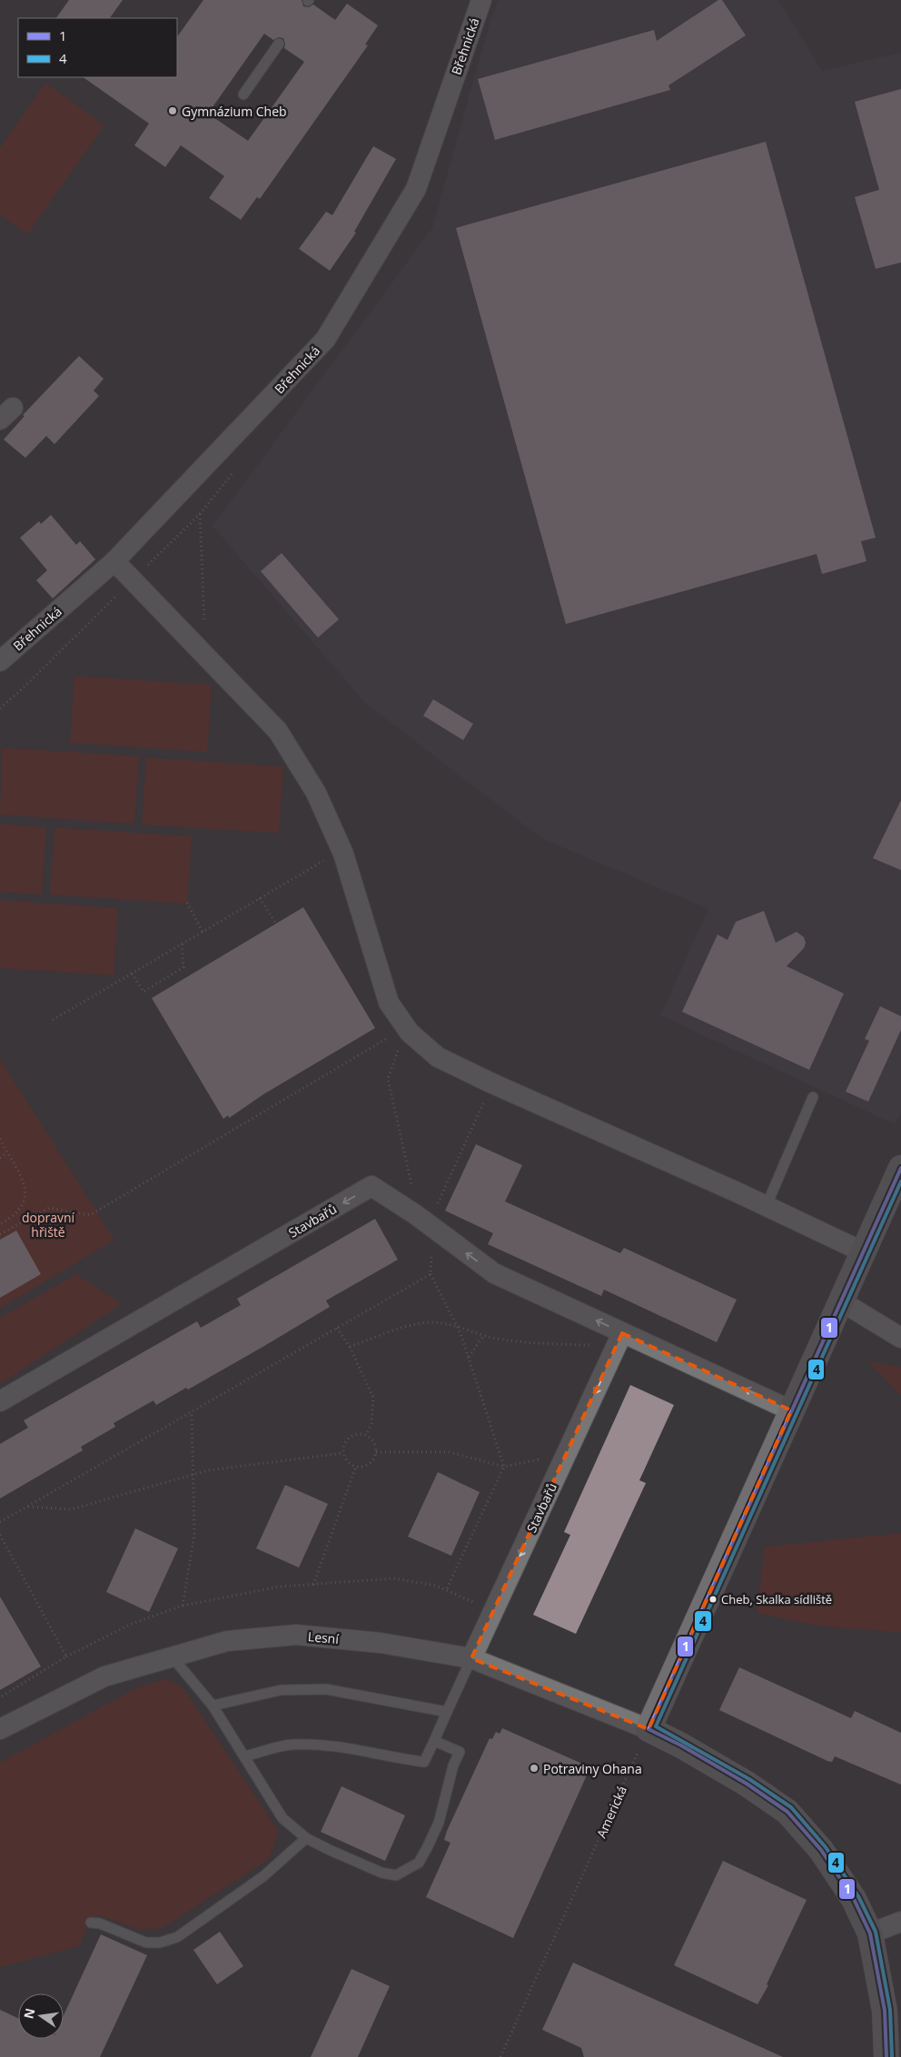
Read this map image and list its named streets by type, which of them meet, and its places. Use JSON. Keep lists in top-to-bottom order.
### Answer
{
  "streets": {
    "street": ["Břehnická", "Stavbařů", "Lesní"],
    "path": ["Americká"]
  },
  "crossings": [
    ["Stavbařů", "Lesní"],
    ["Lesní", "Americká"]
  ],
  "parks": ["dopravní hřiště"],
  "places": ["Gymnázium Cheb", "Cheb, Skalka sídliště", "Potraviny Ohana"],
  "lines": ["transit line 1", "transit line 4"],
  "legend": ["1", "4"],
  "north": "left"
}
